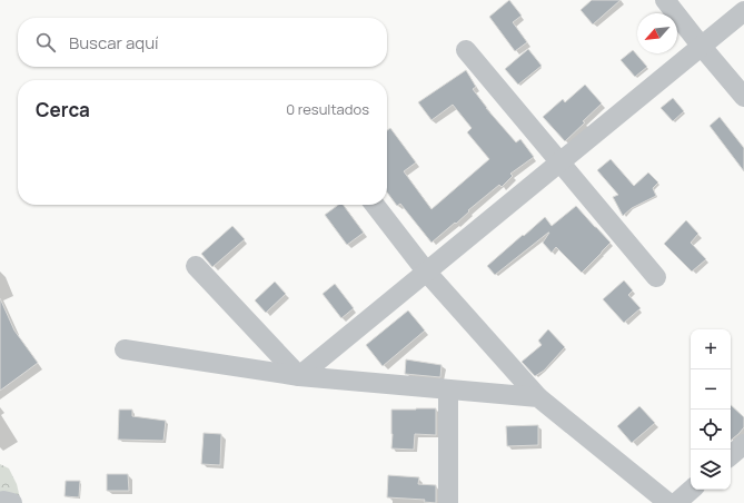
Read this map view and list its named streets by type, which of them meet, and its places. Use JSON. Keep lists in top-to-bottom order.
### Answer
{
  "north": "bottom left",
  "page": {
    "search": "Buscar aquí",
    "heading": ["Cerca", "0 resultados"],
    "map_buttons": ["+", "−"]
  }
}
